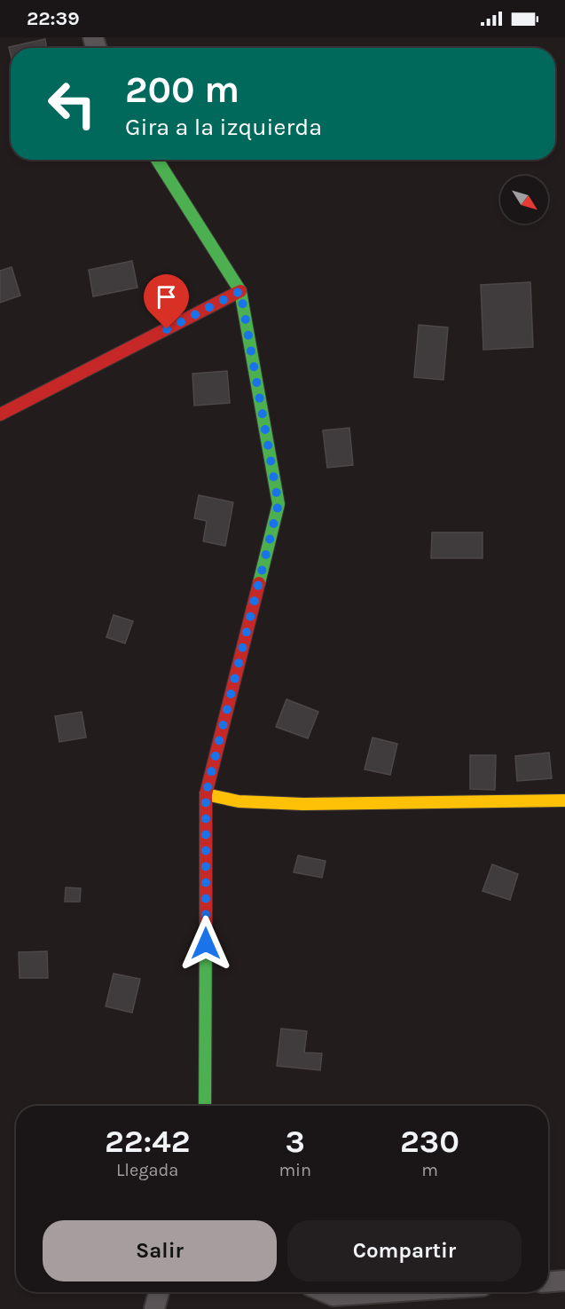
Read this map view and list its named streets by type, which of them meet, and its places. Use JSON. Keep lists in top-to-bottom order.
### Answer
{
  "north": "bottom right",
  "page": {
    "status": "22:39",
    "turn": ["200 m", "Gira a la izquierda"],
    "eta": [
      "22:42",
      "Llegada",
      "3",
      "min",
      "230",
      "m"
    ],
    "buttons": ["Salir", "Compartir"]
  }
}
